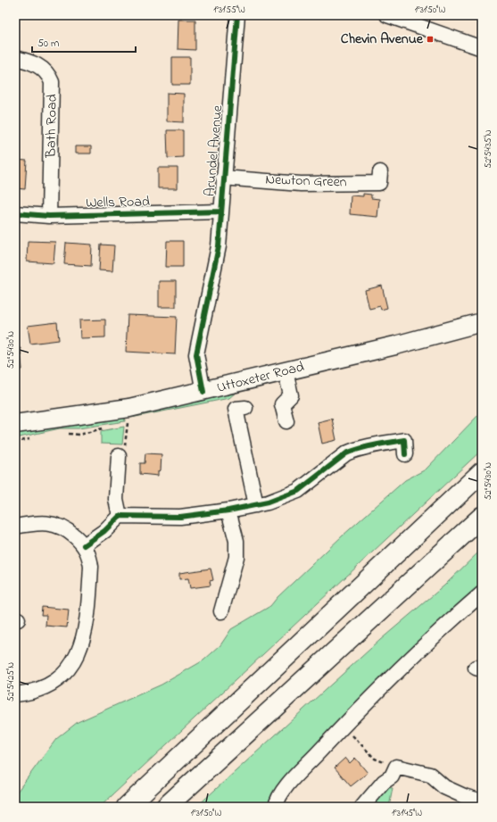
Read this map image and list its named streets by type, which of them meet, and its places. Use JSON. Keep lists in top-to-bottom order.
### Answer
{
  "streets": {
    "main road": ["Uttoxeter Road"],
    "street": [
      "Bath Road",
      "Arundel Avenue",
      "Newton Green",
      "Wells Road"
    ]
  },
  "crossings": [
    ["Bath Road", "Wells Road"],
    ["Arundel Avenue", "Newton Green"],
    ["Arundel Avenue", "Wells Road"],
    ["Arundel Avenue", "Uttoxeter Road"]
  ],
  "places": {
    "transit": ["Chevin Avenue"]
  },
  "scale_bar": "50 m",
  "coordinates": [
    "1°31'55\"W",
    "1°31'50\"W",
    "52°54'35\"N",
    "52°54'30\"N",
    "52°54'25\"N",
    "1°31'45\"W"
  ]
}
